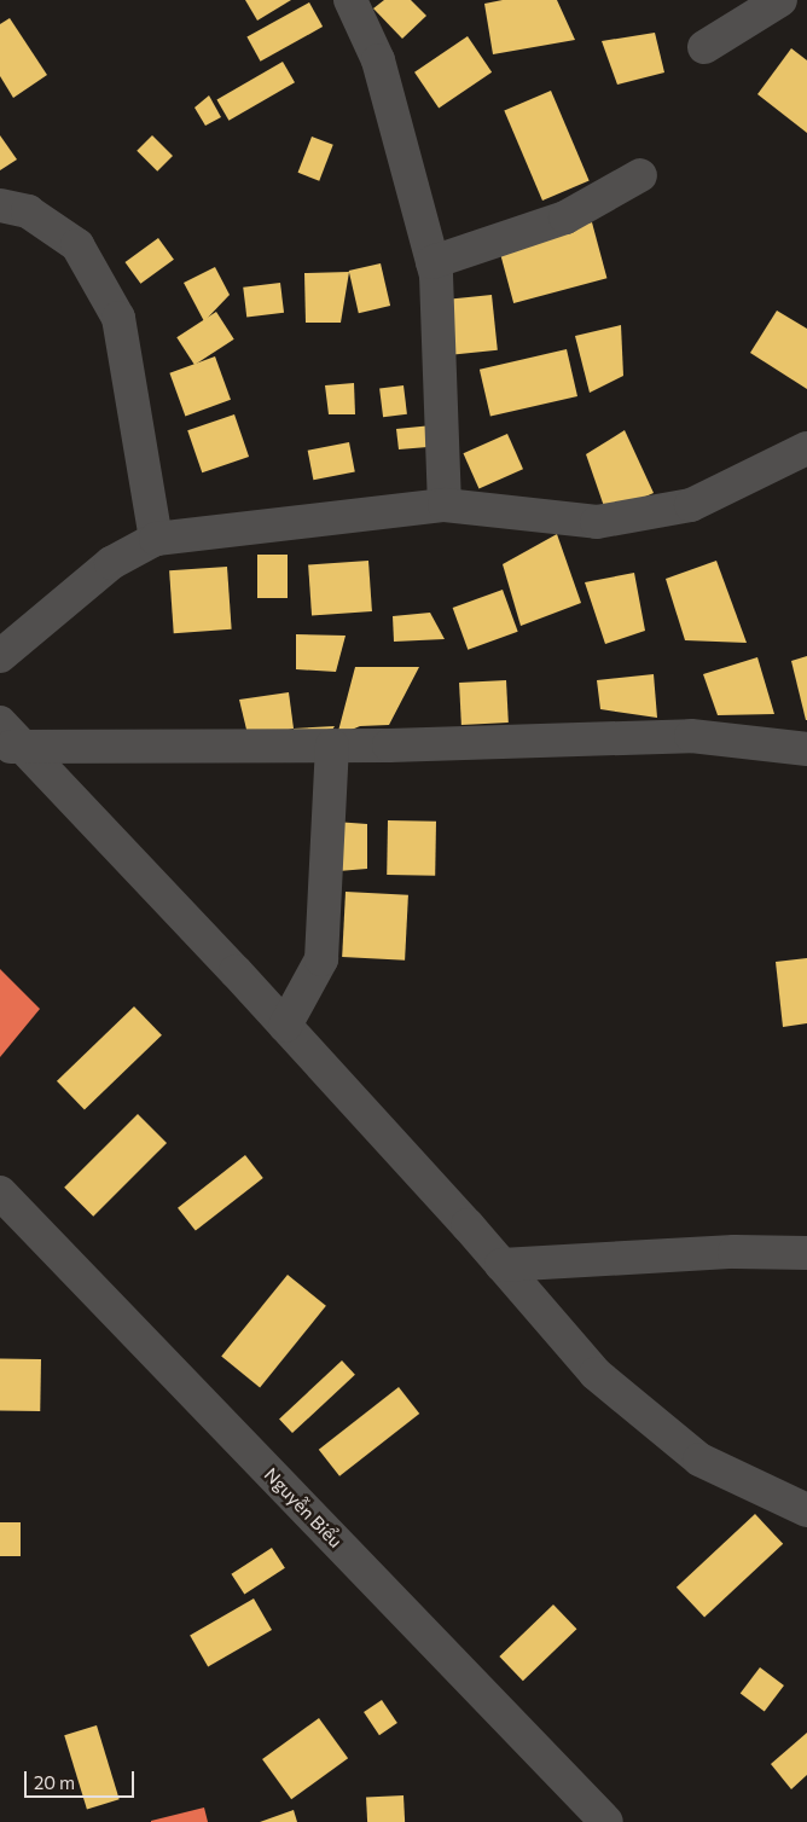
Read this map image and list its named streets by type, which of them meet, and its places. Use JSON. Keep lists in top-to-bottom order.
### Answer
{
  "streets": {
    "street": ["Nguyễn Biểu"]
  },
  "scale_bar": "20 m"
}
